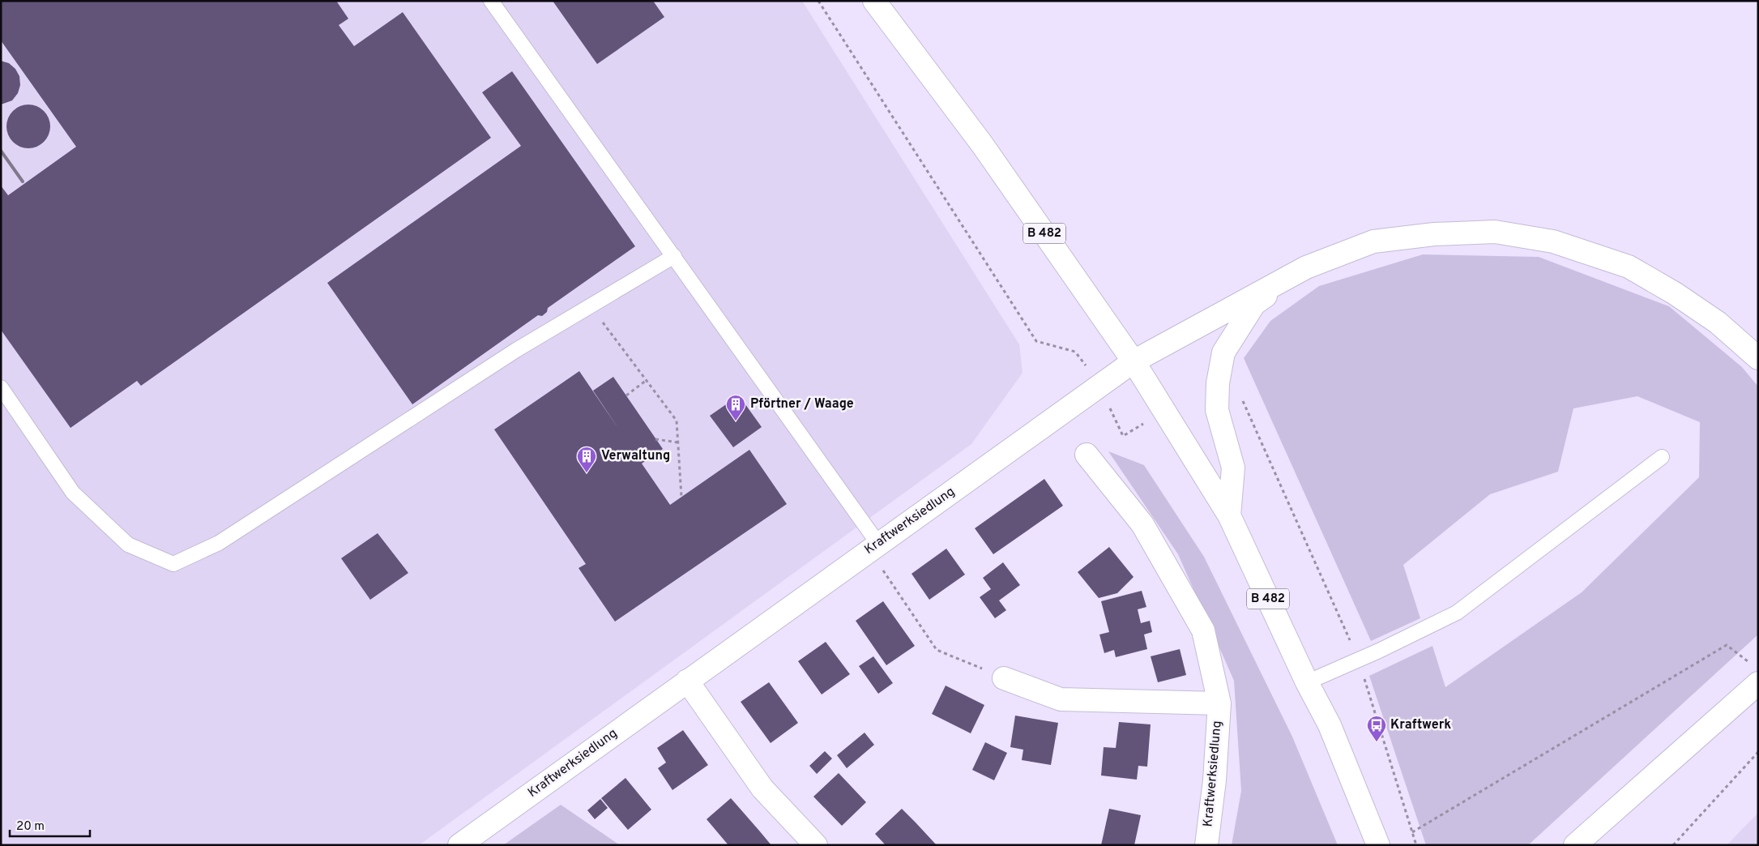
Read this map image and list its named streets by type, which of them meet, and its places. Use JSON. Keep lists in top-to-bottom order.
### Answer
{
  "streets": {
    "main road": ["B 482", "Kraftwerksiedlung"]
  },
  "crossings": [
    ["B 482", "Kraftwerksiedlung"]
  ],
  "places": {
    "building": ["Pförtner / Waage", "Verwaltung"],
    "bus stop": ["Kraftwerk"]
  },
  "scale_bar": "20 m"
}
